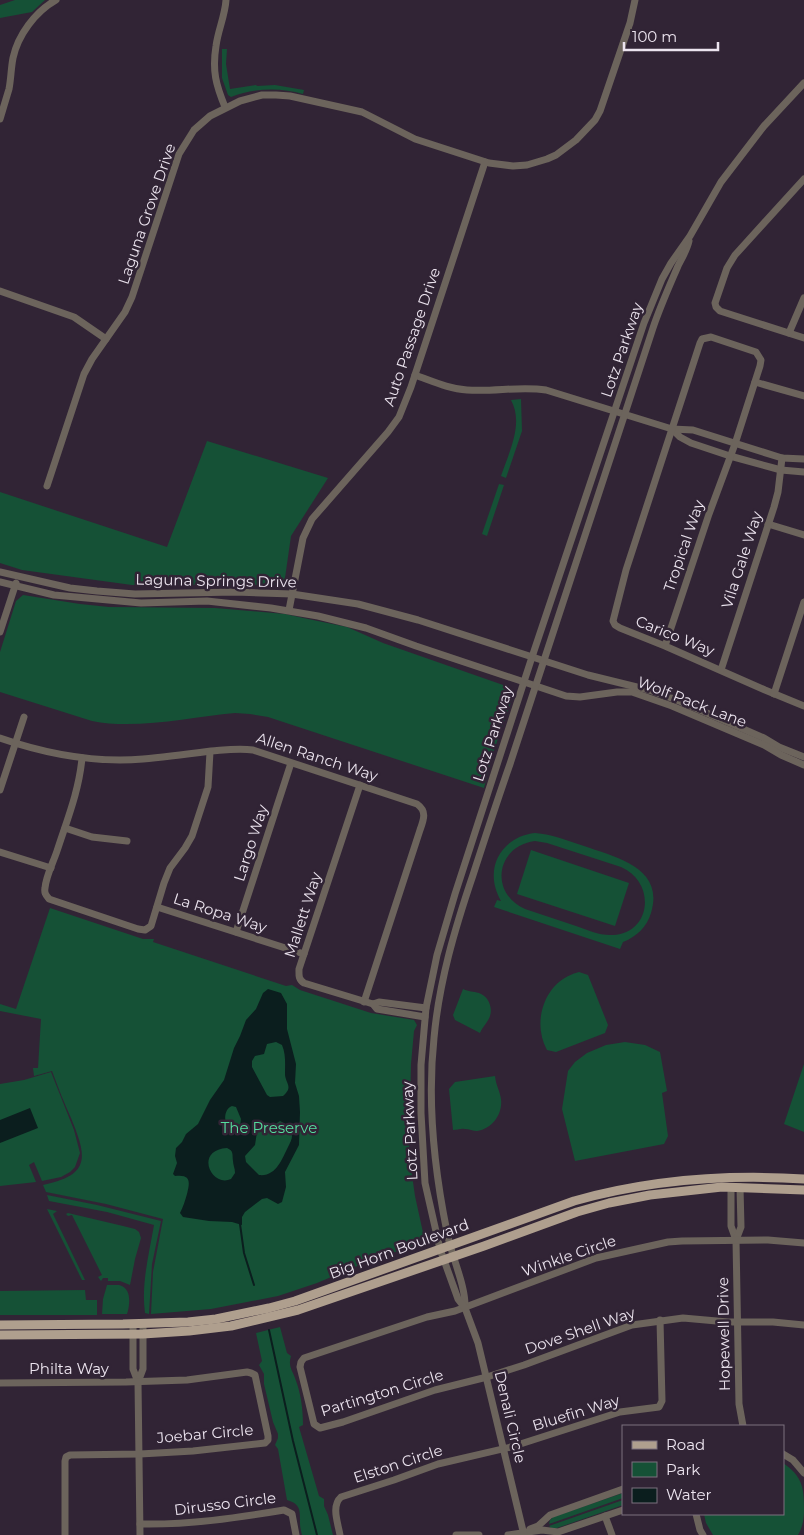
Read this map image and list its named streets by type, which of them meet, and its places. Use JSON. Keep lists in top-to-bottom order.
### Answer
{
  "streets": {
    "main road": ["Big Horn Boulevard"],
    "street": [
      "Laguna Grove Drive",
      "Auto Passage Drive",
      "Lotz Parkway",
      "Tropical Way",
      "Vila Gale Way",
      "Laguna Springs Drive",
      "Carico Way",
      "Wolf Pack Lane",
      "Allen Ranch Way",
      "Largo Way",
      "La Ropa Way",
      "Mallett Way",
      "Winkle Circle",
      "Dove Shell Way",
      "Hopewell Drive",
      "Philta Way",
      "Partington Circle",
      "Bluefin Way",
      "Denali Circle",
      "Joebar Circle",
      "Elston Circle",
      "Dirusso Circle"
    ]
  },
  "crossings": [
    ["Laguna Grove Drive", "Auto Passage Drive"],
    ["Auto Passage Drive", "Laguna Springs Drive"],
    ["Lotz Parkway", "Laguna Springs Drive"],
    ["Lotz Parkway", "Wolf Pack Lane"],
    ["Lotz Parkway", "Mallett Way"],
    ["Lotz Parkway", "Big Horn Boulevard"],
    ["Lotz Parkway", "Denali Circle"],
    ["Tropical Way", "Carico Way"],
    ["Vila Gale Way", "Carico Way"],
    ["Laguna Springs Drive", "Wolf Pack Lane"],
    ["Allen Ranch Way", "Largo Way"],
    ["Allen Ranch Way", "Mallett Way"],
    ["Largo Way", "La Ropa Way"],
    ["La Ropa Way", "Mallett Way"],
    ["Big Horn Boulevard", "Hopewell Drive"],
    ["Big Horn Boulevard", "Denali Circle"],
    ["Winkle Circle", "Hopewell Drive"],
    ["Winkle Circle", "Partington Circle"],
    ["Winkle Circle", "Denali Circle"],
    ["Dove Shell Way", "Hopewell Drive"],
    ["Dove Shell Way", "Partington Circle"],
    ["Dove Shell Way", "Bluefin Way"],
    ["Dove Shell Way", "Denali Circle"],
    ["Philta Way", "Joebar Circle"],
    ["Partington Circle", "Denali Circle"],
    ["Bluefin Way", "Denali Circle"],
    ["Bluefin Way", "Elston Circle"],
    ["Denali Circle", "Elston Circle"]
  ],
  "parks": ["The Preserve"],
  "legend": ["Road", "Park", "Water"],
  "scale_bar": "100 m"
}
